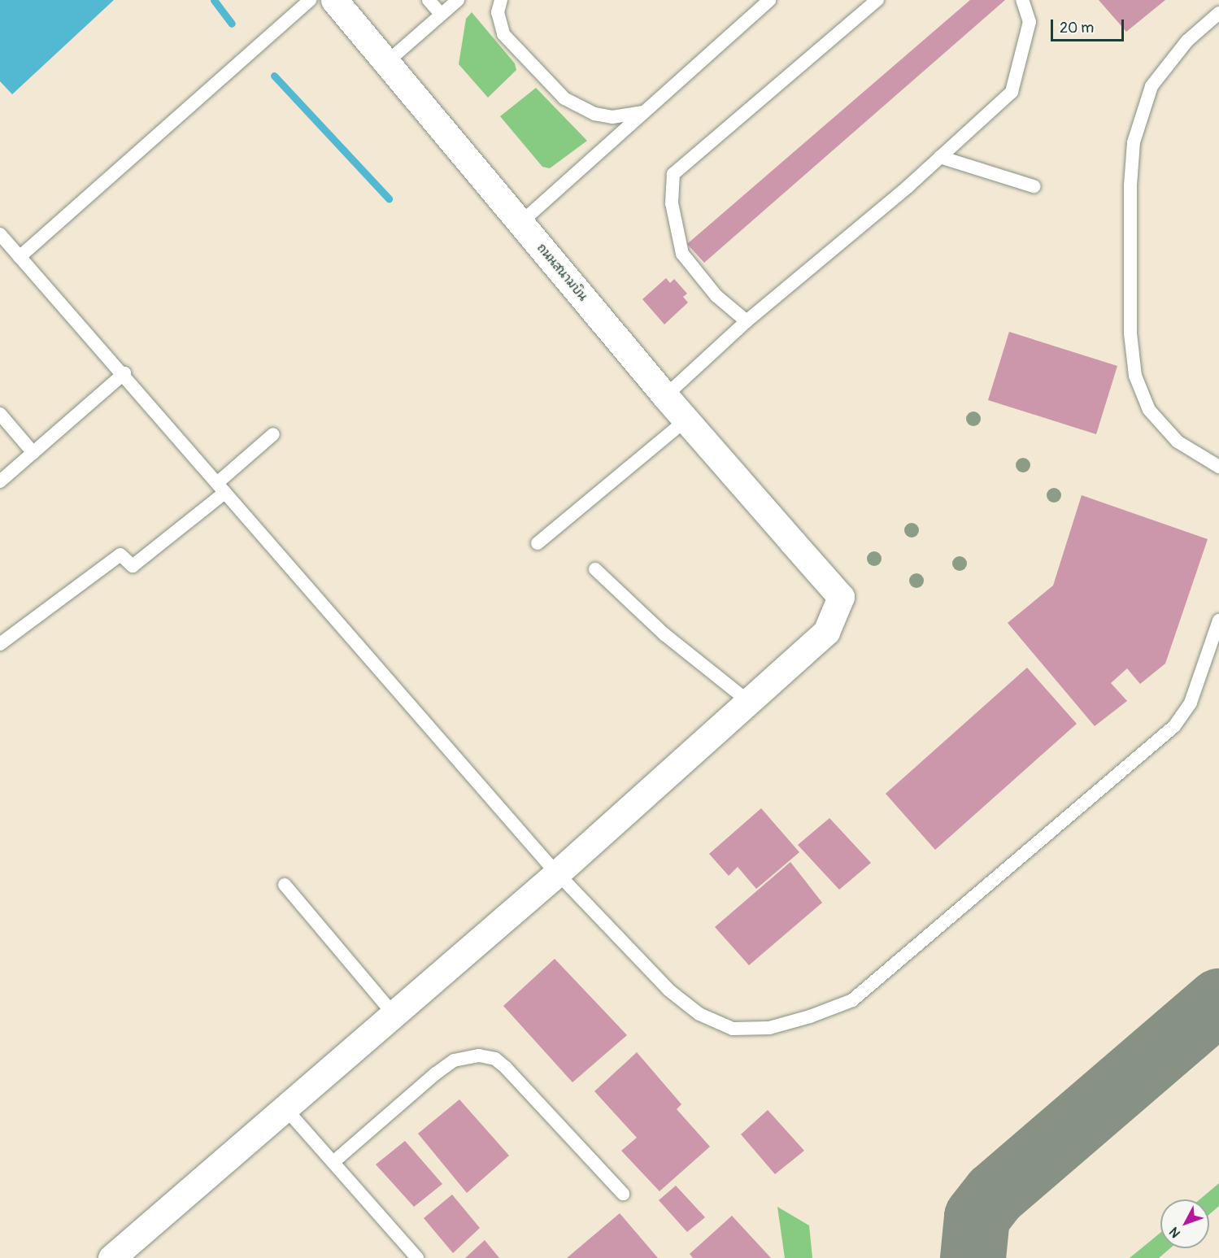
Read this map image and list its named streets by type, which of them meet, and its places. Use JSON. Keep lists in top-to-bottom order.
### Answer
{
  "streets": {
    "street": ["ถนนสนามบิน"]
  },
  "scale_bar": "20 m",
  "north": "bottom left"
}
